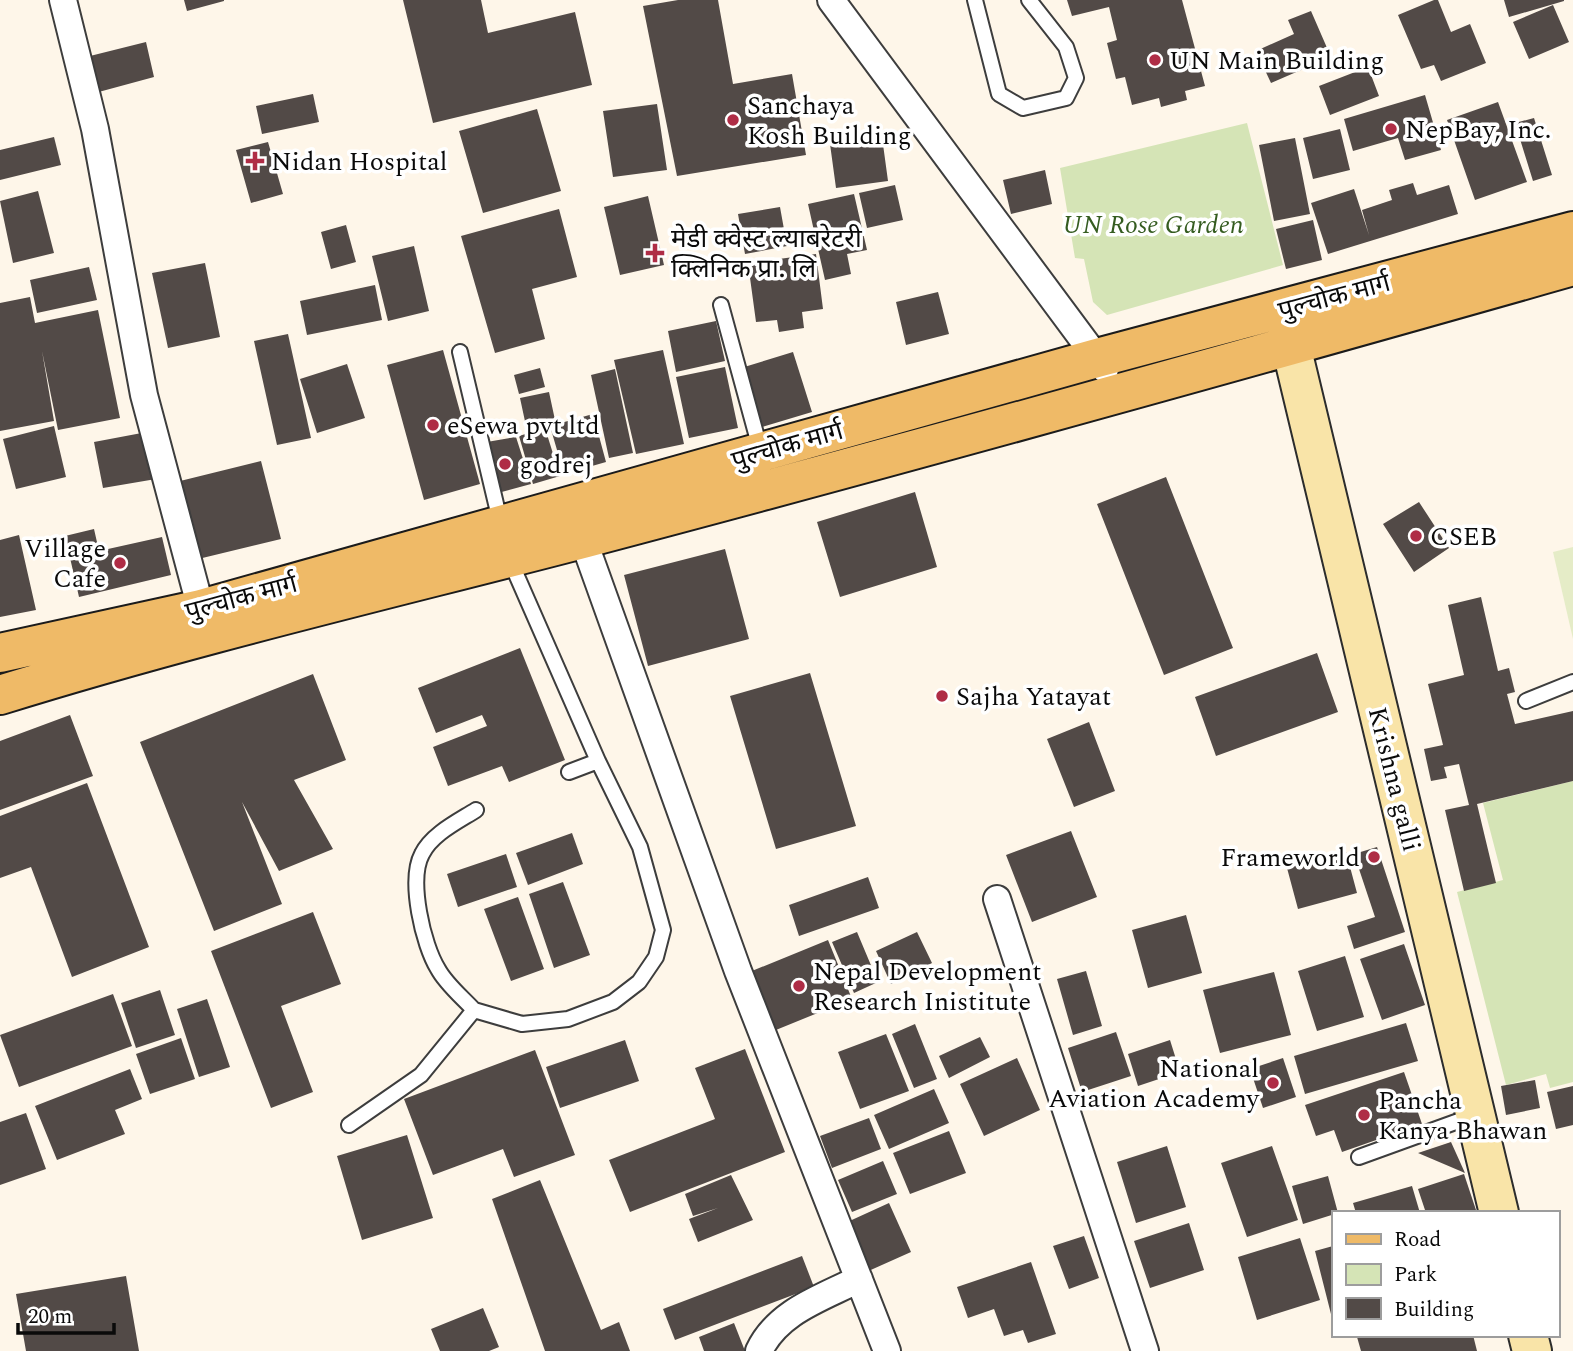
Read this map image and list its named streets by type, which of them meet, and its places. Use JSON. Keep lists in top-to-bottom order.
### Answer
{
  "streets": {
    "main road": ["पुल्चोक मार्ग"],
    "street": ["Krishna galli"]
  },
  "crossings": [
    ["पुल्चोक मार्ग", "Krishna galli"]
  ],
  "parks": ["UN Rose Garden"],
  "places": {
    "other": [
      "UN Main Building",
      "Sanchaya Kosh Building",
      "NepBay, Inc.",
      "eSewa pvt ltd",
      "godrej",
      "CSEB",
      "Village Cafe",
      "Sajha Yatayat",
      "Frameworld",
      "Nepal Development Research Inistitute",
      "National Aviation Academy",
      "Pancha Kanya Bhawan"
    ],
    "health": ["Nidan Hospital", "मेडी क्वेस्ट ल्याबरेटरी क्लिनिक प्रा. लि"]
  },
  "legend": ["Road", "Park", "Building"],
  "scale_bar": "20 m"
}
